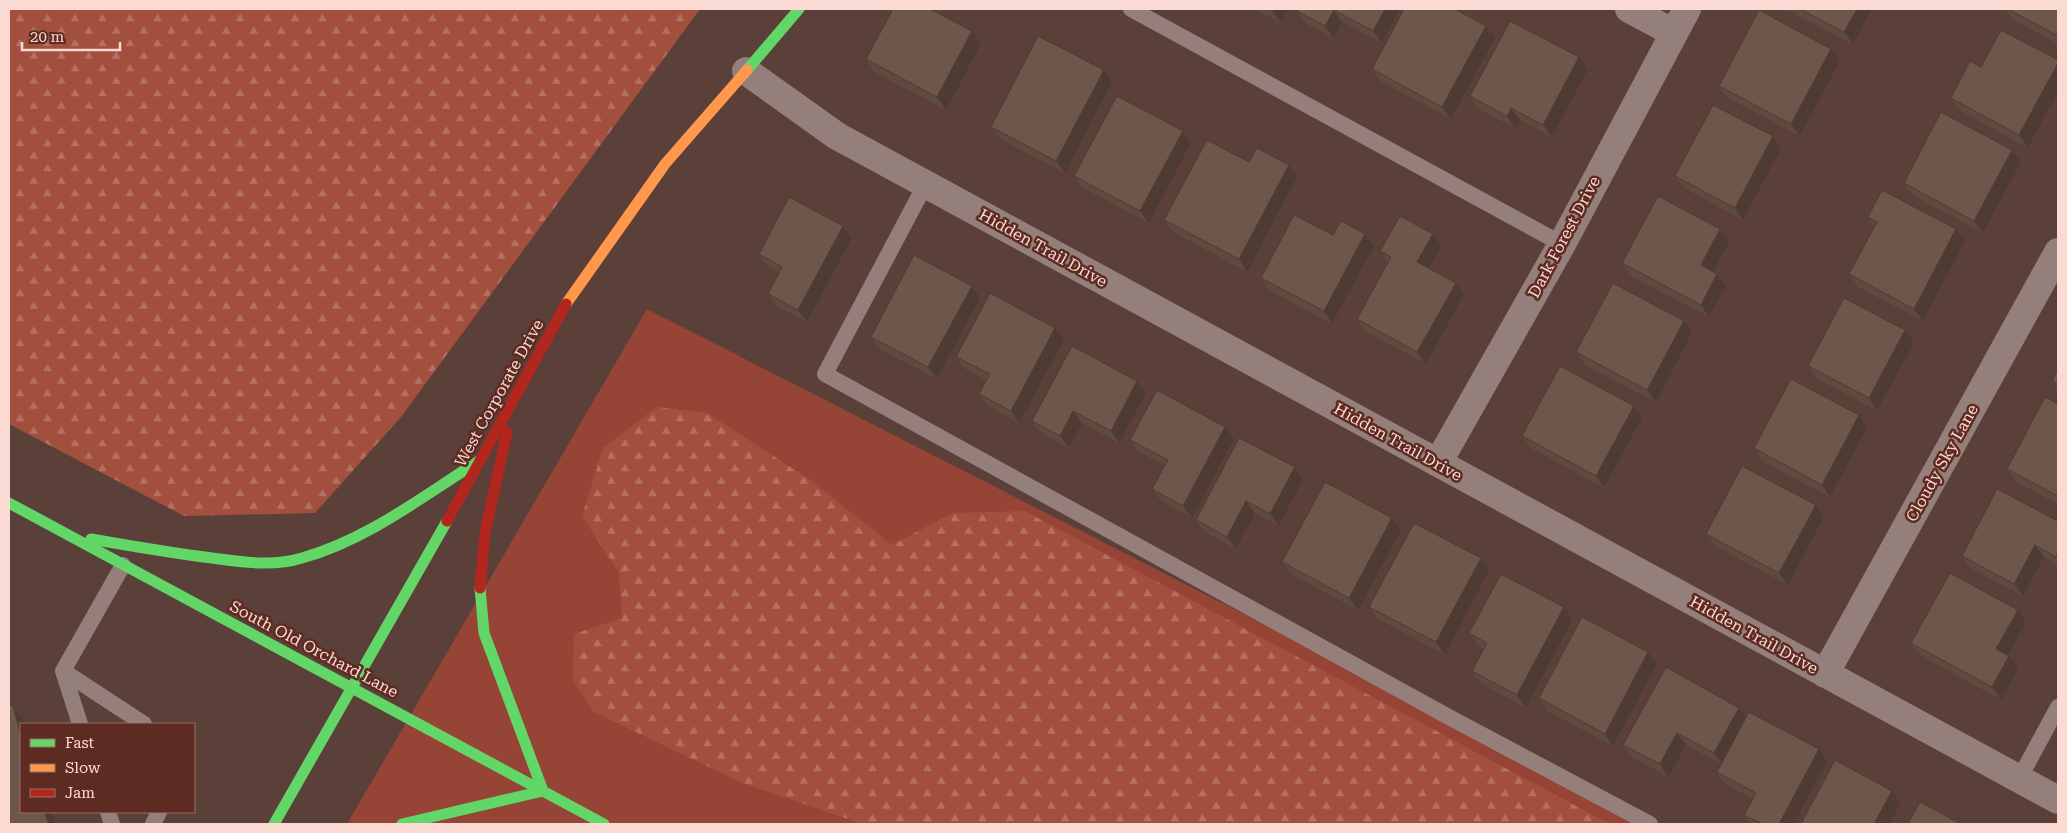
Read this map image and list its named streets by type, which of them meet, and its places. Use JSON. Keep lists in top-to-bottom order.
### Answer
{
  "streets": {
    "street": [
      "Dark Forest Drive",
      "Hidden Trail Drive",
      "West Corporate Drive",
      "Cloudy Sky Lane",
      "South Old Orchard Lane"
    ]
  },
  "crossings": [
    ["Dark Forest Drive", "Hidden Trail Drive"],
    ["Hidden Trail Drive", "West Corporate Drive"],
    ["Hidden Trail Drive", "Cloudy Sky Lane"],
    ["West Corporate Drive", "South Old Orchard Lane"]
  ],
  "legend": ["Fast", "Slow", "Jam"],
  "scale_bar": "20 m"
}
